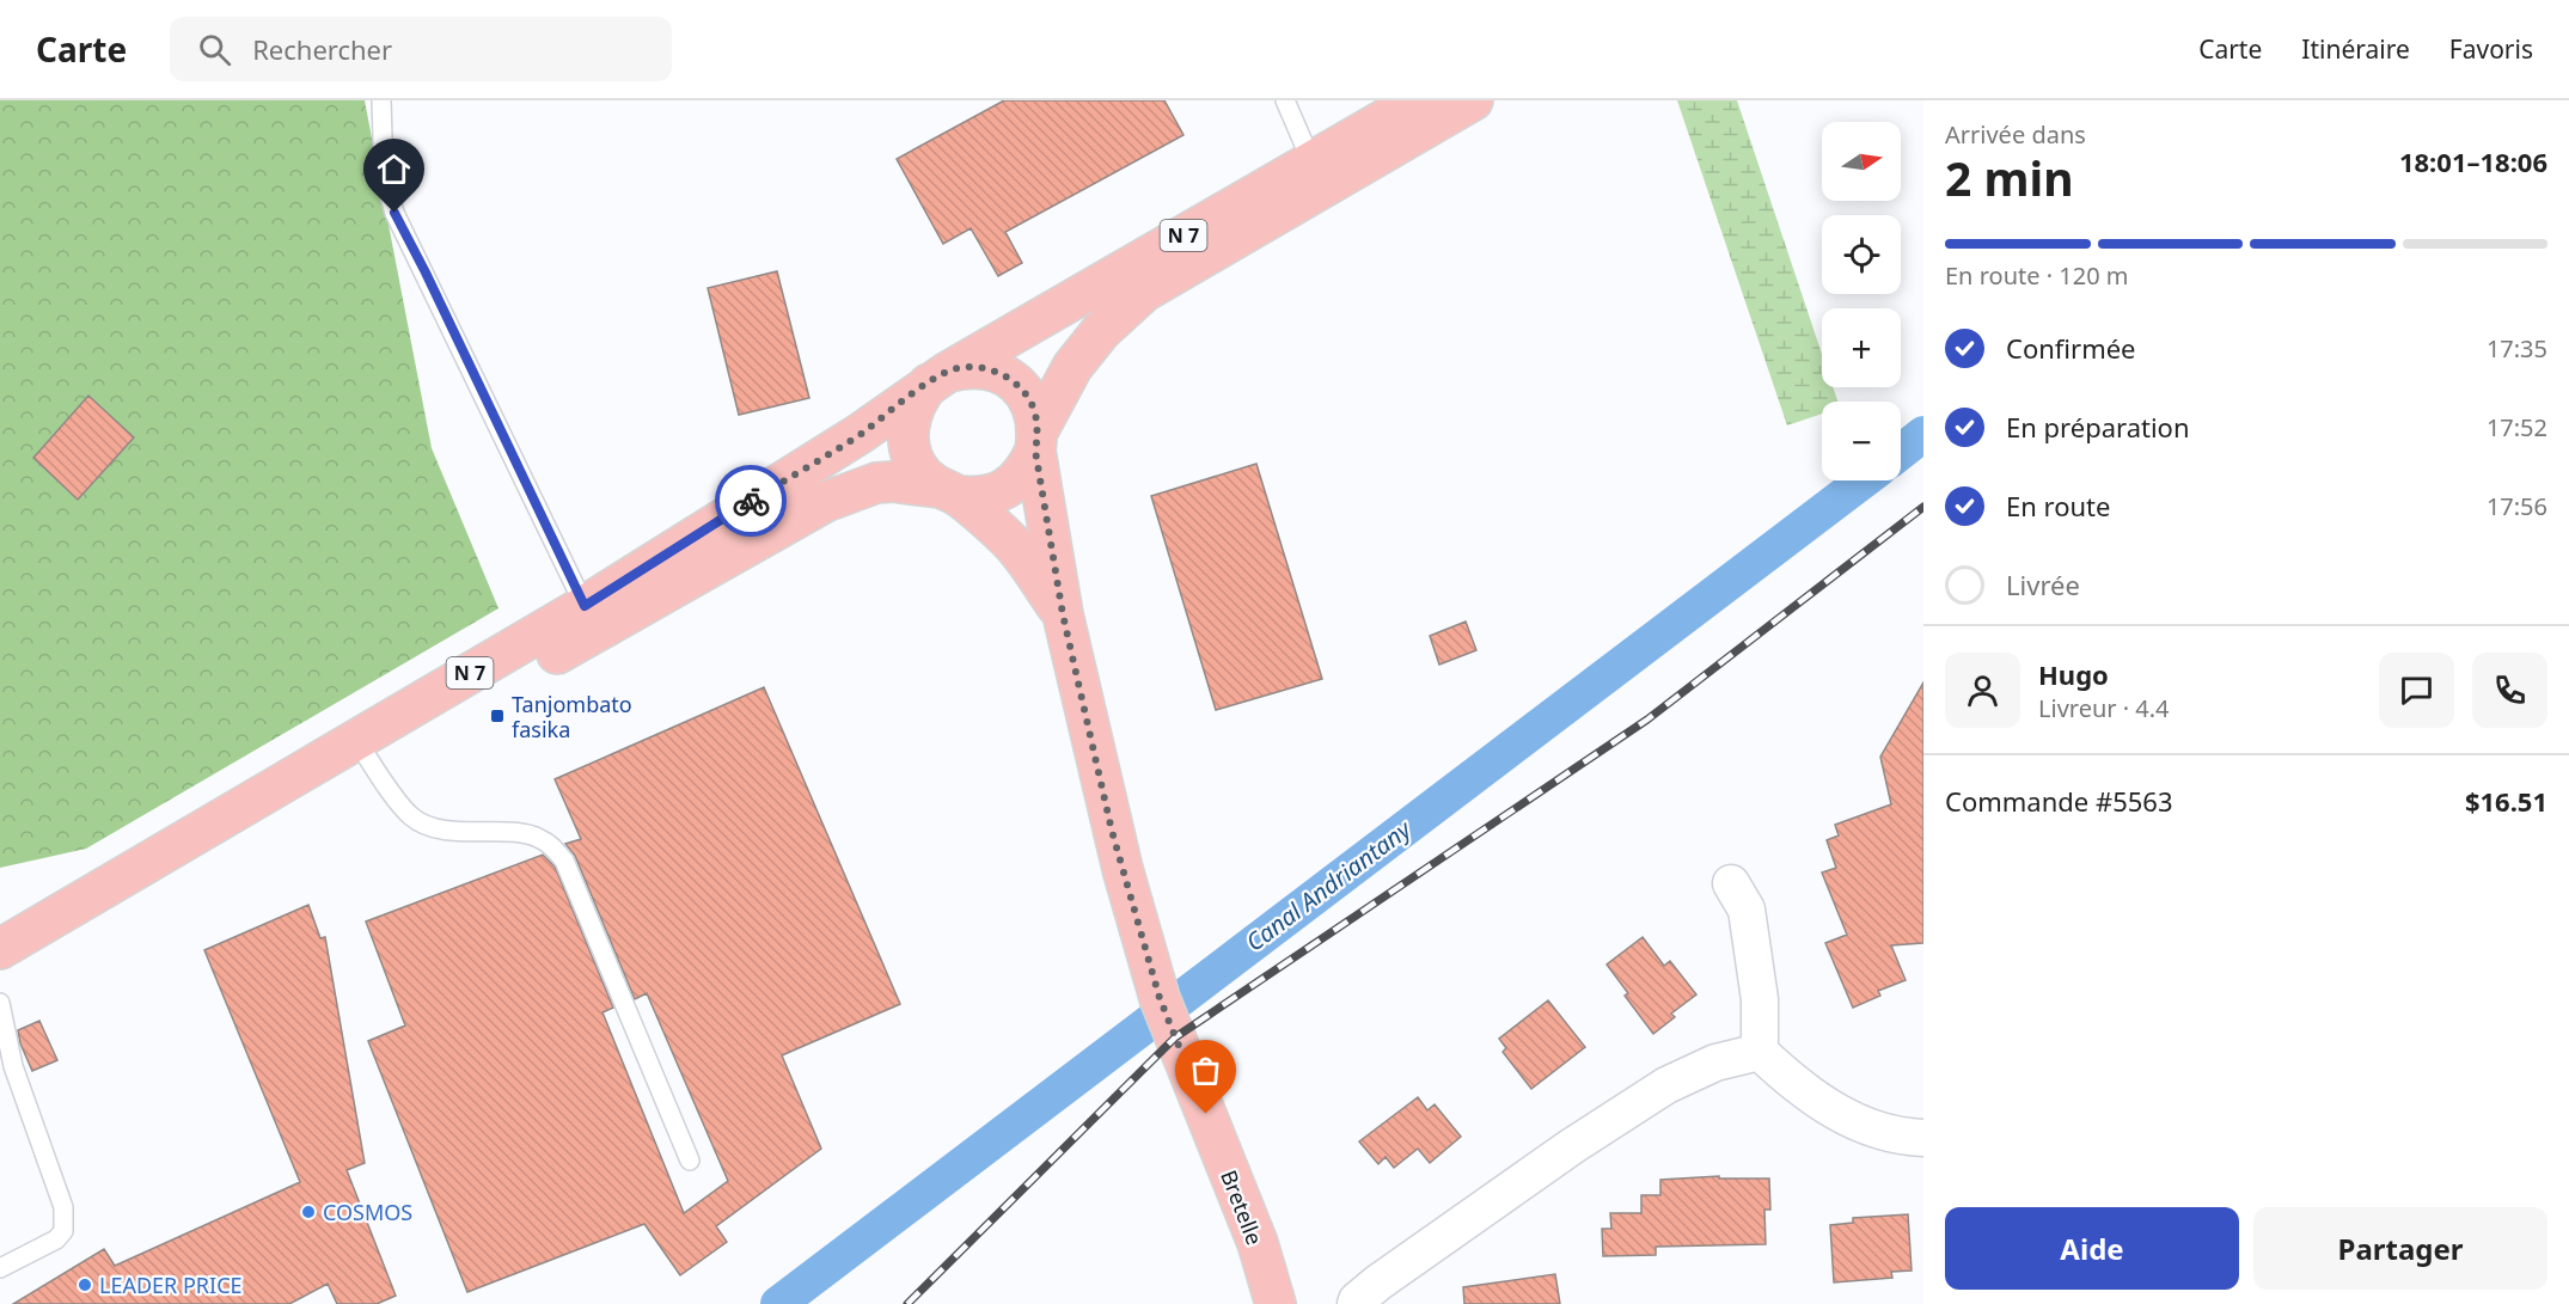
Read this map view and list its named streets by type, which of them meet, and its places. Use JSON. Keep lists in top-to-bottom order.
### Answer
{
  "streets": {
    "main road": ["N 7", "Bretelle"]
  },
  "crossings": [
    ["N 7", "Bretelle"]
  ],
  "water": ["Canal Andriantany"],
  "places": {
    "transit": ["Tanjombato fasika"],
    "other": ["COSMOS", "LEADER PRICE"]
  },
  "north": "right",
  "page": {
    "header": "Carte",
    "search": "Rechercher",
    "nav": ["Carte", "Itinéraire", "Favoris"],
    "heading": ["2 min", "Arrivée dans", "18:01–18:06"],
    "panel": [
      "Hugo",
      "Livreur · 4.4",
      "Commande #5563",
      "$16.51"
    ],
    "map_buttons": ["+", "−"],
    "bar": "En route · 120 m",
    "list": [
      ["Confirmée", "17:35"],
      ["En préparation", "17:52"],
      ["En route", "17:56"],
      "Livrée"
    ],
    "buttons": ["Aide", "Partager"]
  }
}
